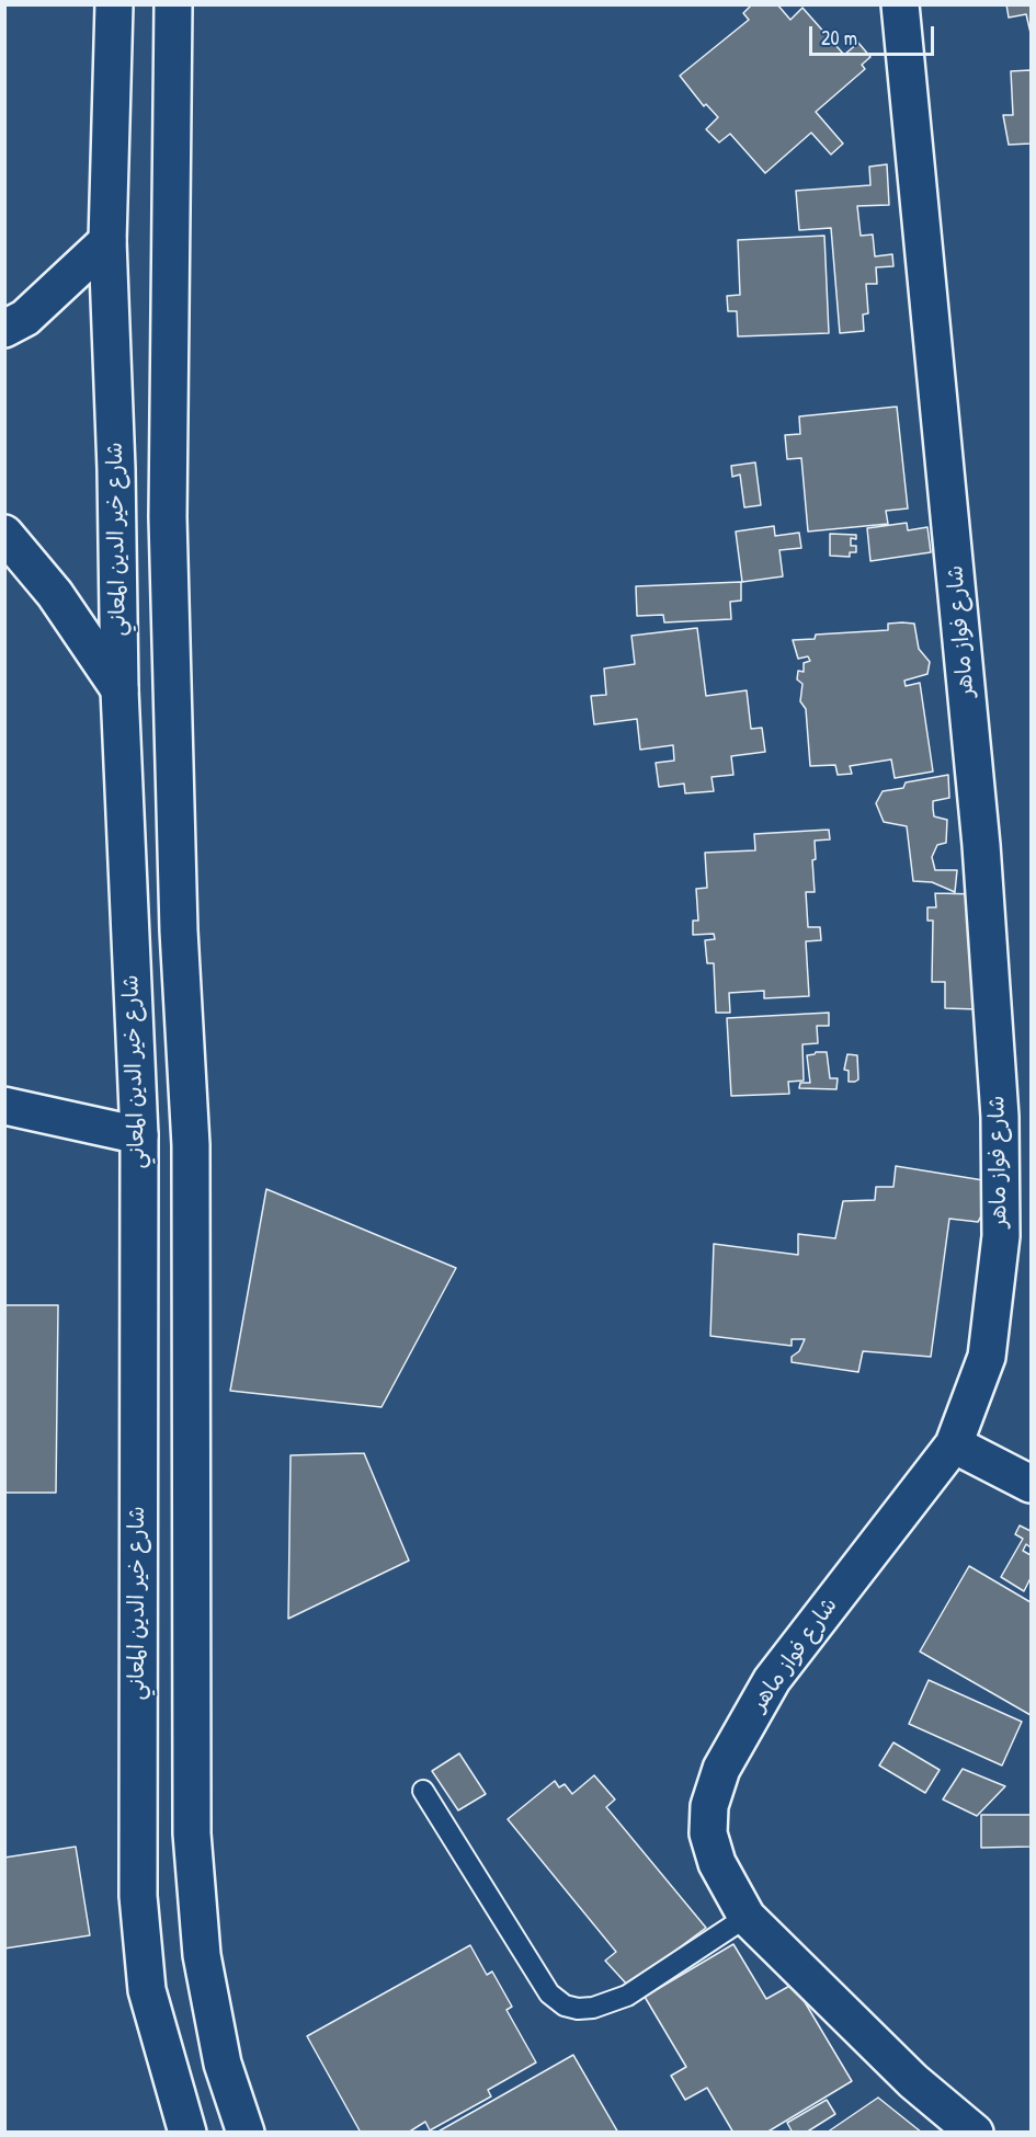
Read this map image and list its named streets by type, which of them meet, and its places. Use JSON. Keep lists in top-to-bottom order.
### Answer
{
  "streets": {
    "street": ["شارع خير الدين المعاني", "شارع فواز ماهر"]
  },
  "scale_bar": "20 m"
}
